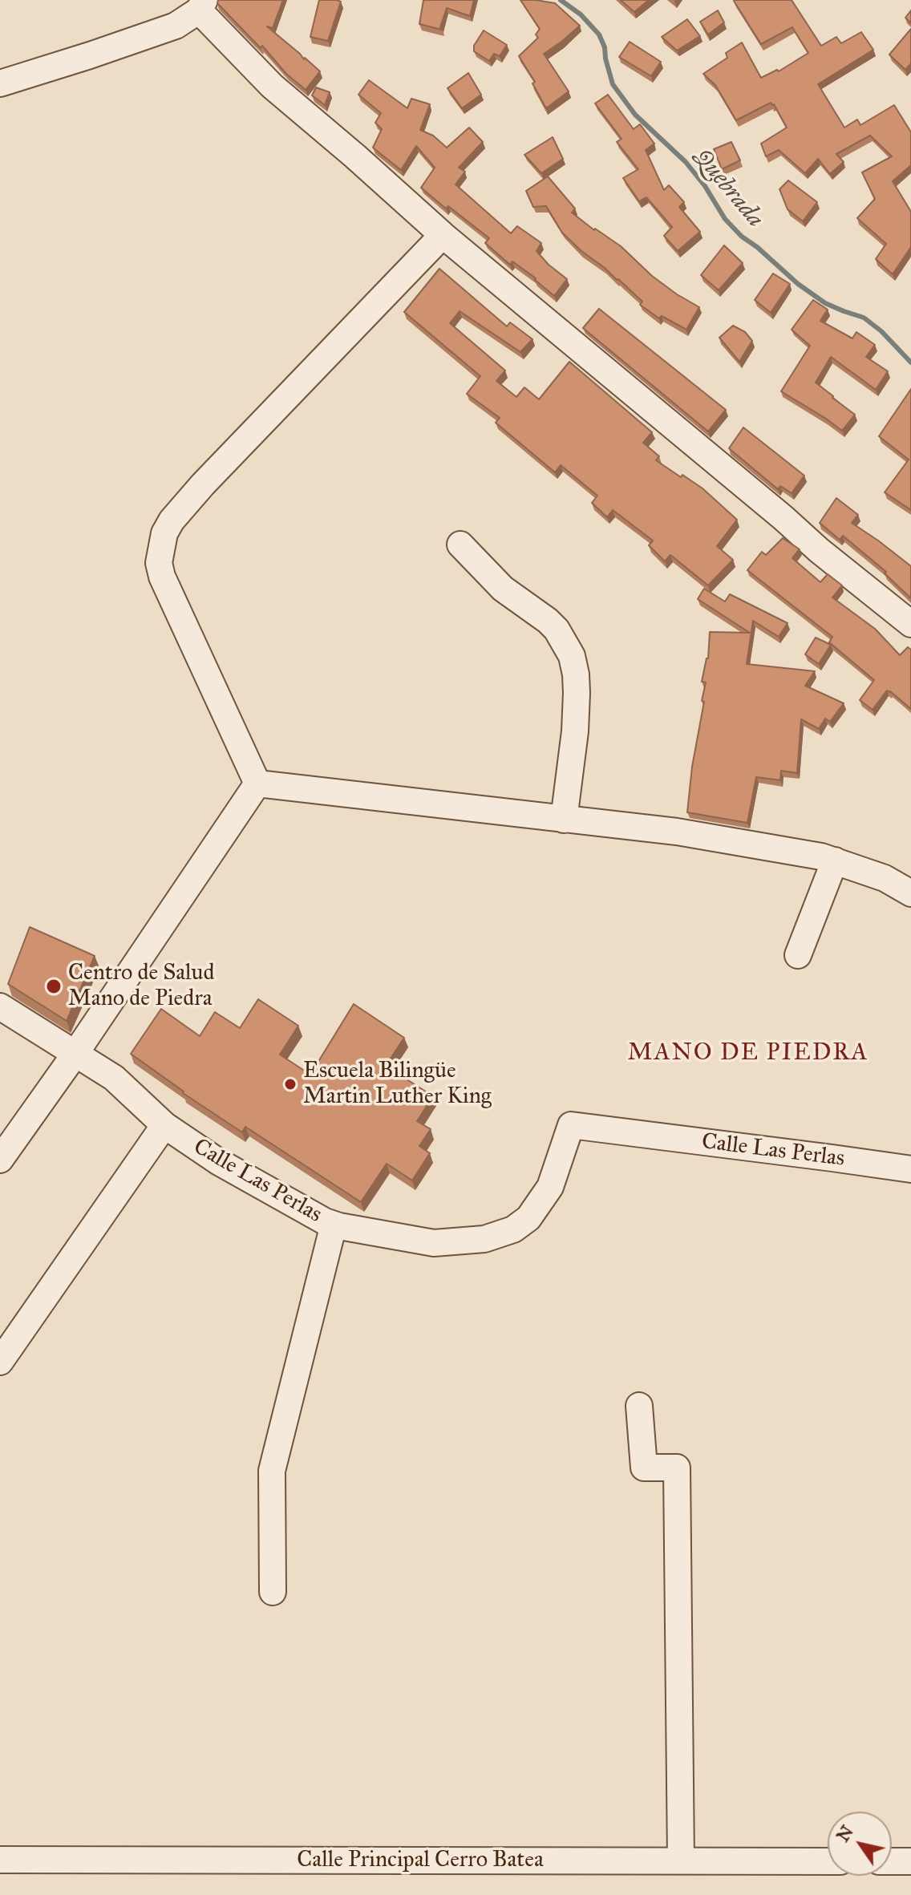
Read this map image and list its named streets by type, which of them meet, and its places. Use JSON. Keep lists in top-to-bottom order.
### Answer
{
  "streets": {
    "street": ["Calle Las Perlas", "Calle Principal Cerro Batea"]
  },
  "districts": ["MANO DE PIEDRA"],
  "water": ["Quebrada"],
  "places": ["Centro de Salud Mano de Piedra", "Escuela Bilingüe Martin Luther King"],
  "north": "top left"
}
